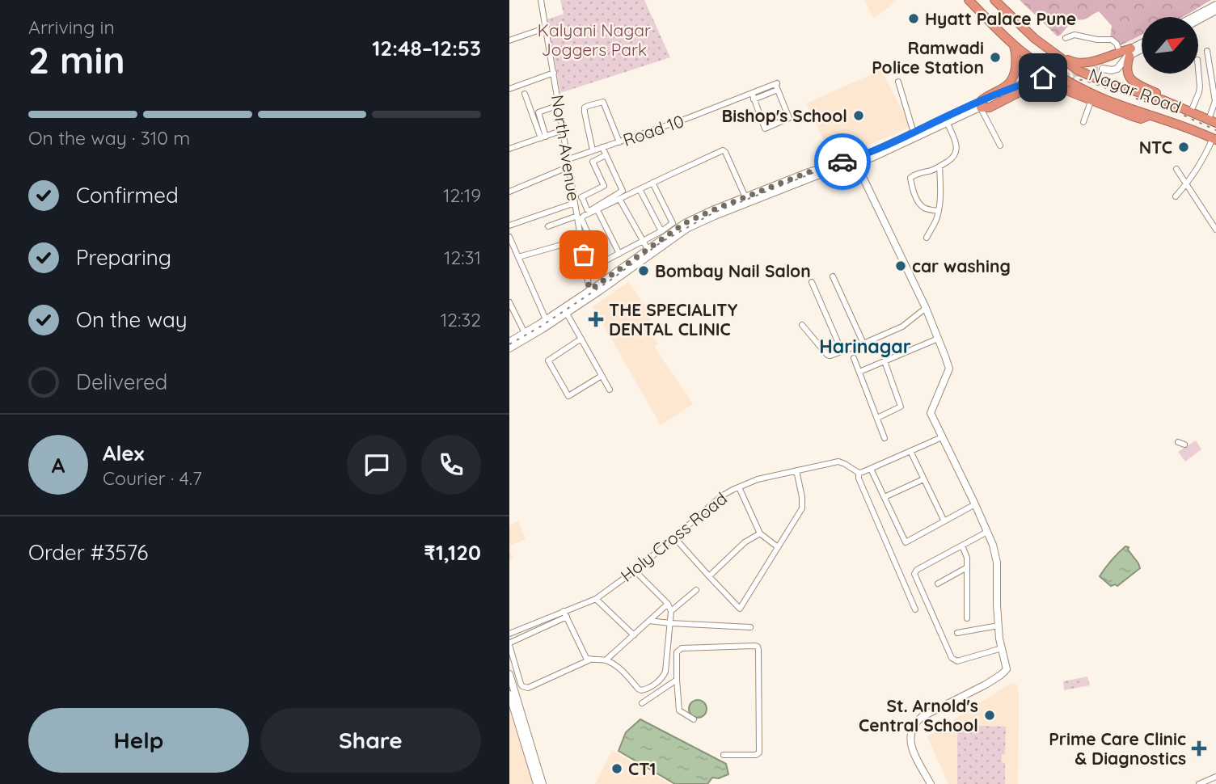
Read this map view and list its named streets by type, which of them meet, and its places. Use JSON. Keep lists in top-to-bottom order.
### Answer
{
  "streets": {
    "highway": ["Nagar Road"],
    "street": ["Road 10", "North Avenue", "Holy Cross Road"]
  },
  "crossings": [
    ["Road 10", "North Avenue"]
  ],
  "districts": ["Harinagar"],
  "parks": ["Kalyani Nagar Joggers Park"],
  "places": {
    "other": [
      "Hyatt Palace Pune",
      "Ramwadi Police Station",
      "Bishop's School",
      "NTC",
      "car washing",
      "Bombay Nail Salon",
      "St. Arnold's Central School",
      "CT1"
    ],
    "health": ["THE SPECIALITY DENTAL CLINIC", "Prime Care Clinic & Diagnostics"]
  },
  "north": "top right",
  "page": {
    "heading": ["2 min", "Arriving in", "12:48–12:53"],
    "panel": [
      "Alex",
      "Courier · 4.7",
      "Order #3576",
      "₹1,120"
    ],
    "bar": "On the way · 310 m",
    "list": [
      ["Confirmed", "12:19"],
      ["Preparing", "12:31"],
      ["On the way", "12:32"],
      "Delivered"
    ],
    "round": "A",
    "buttons": ["Help", "Share"]
  }
}
